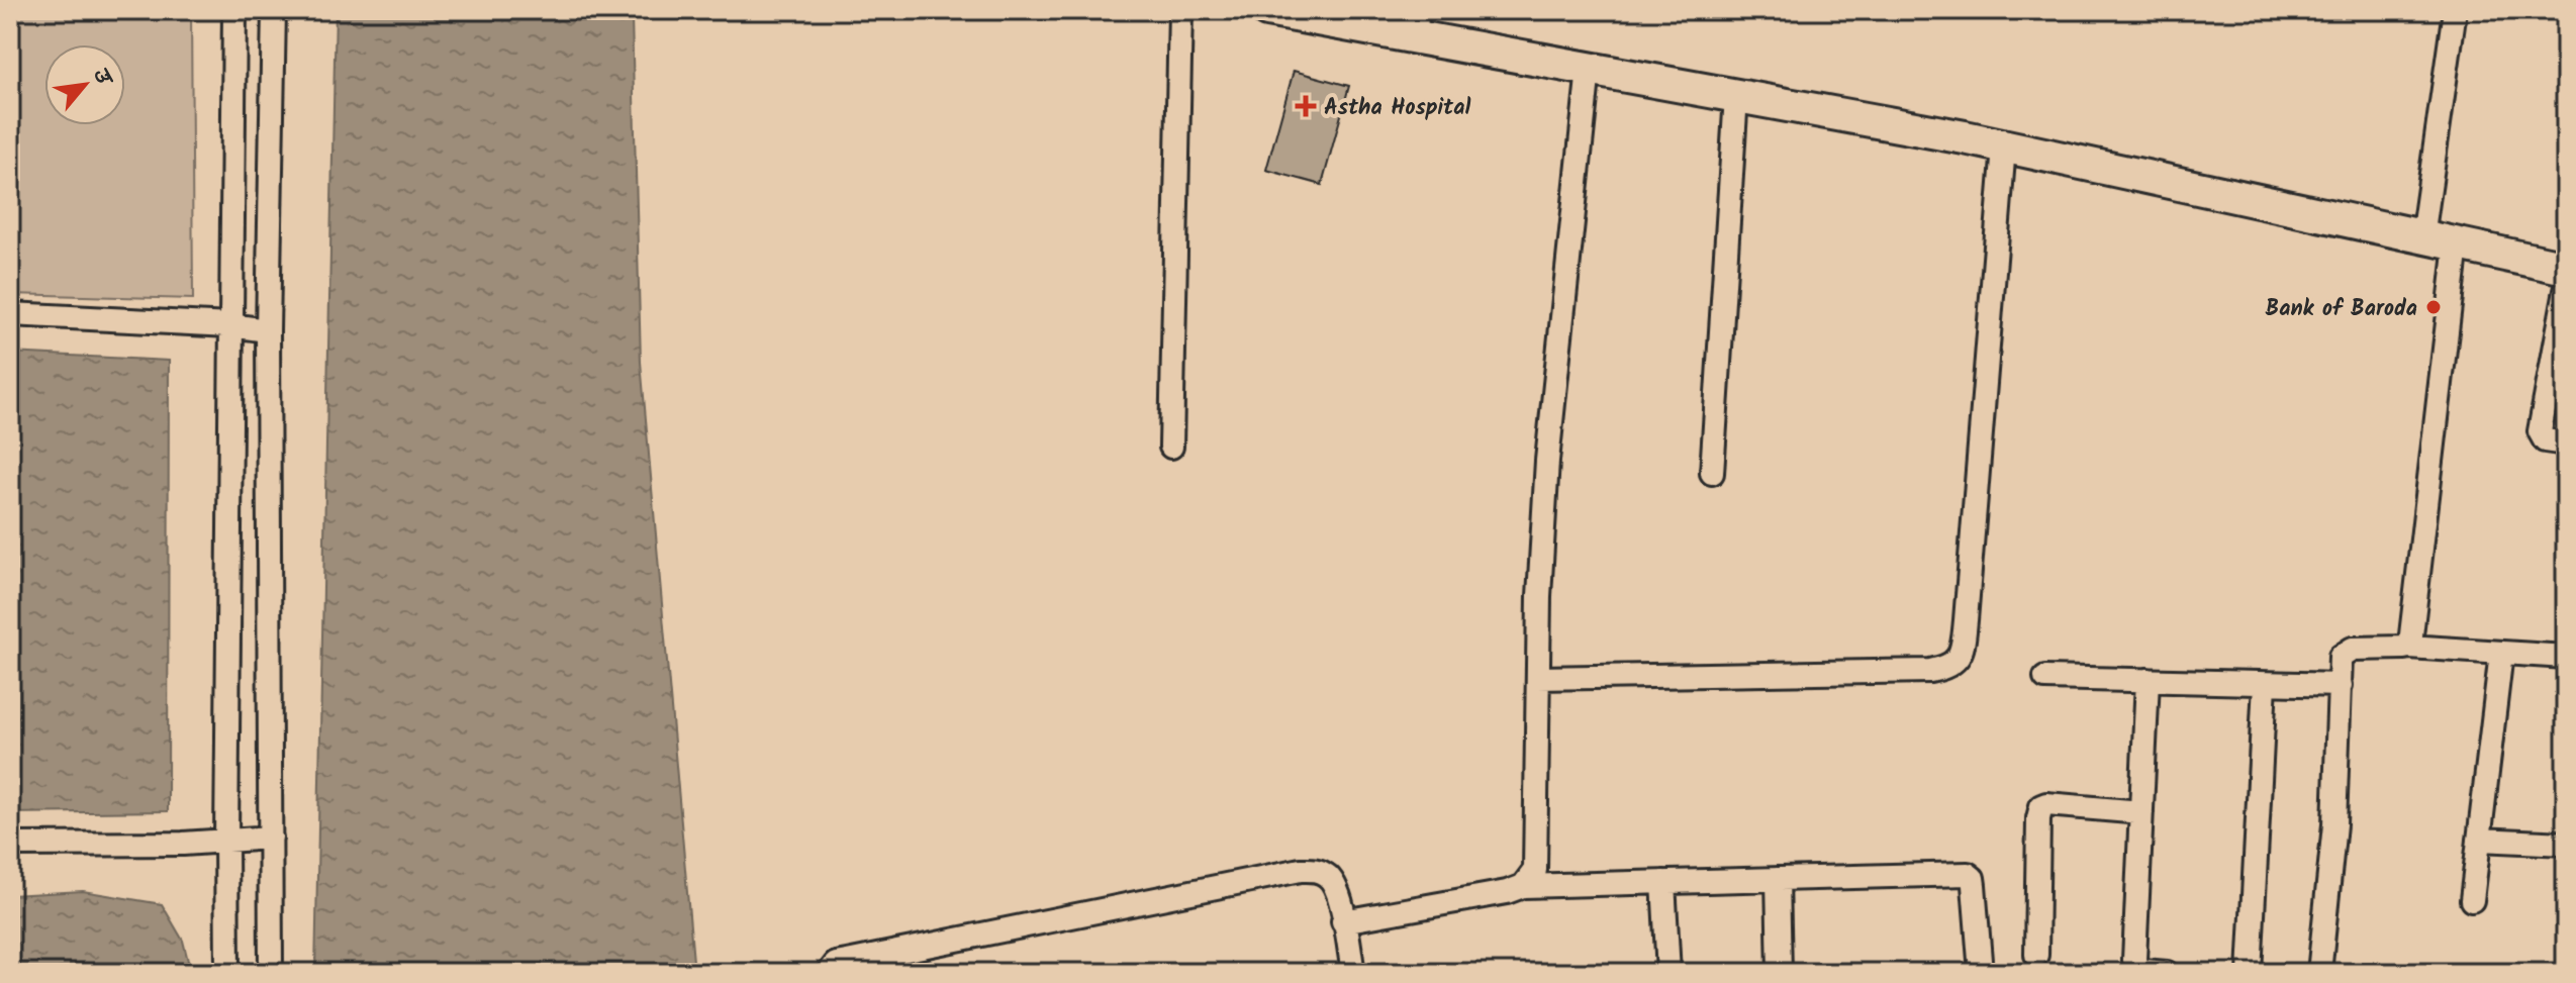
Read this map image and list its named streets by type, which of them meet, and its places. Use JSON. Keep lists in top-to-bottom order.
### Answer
{
  "places": {
    "health": ["Astha Hospital"],
    "other": ["Bank of Baroda"]
  },
  "north": "top right"
}
